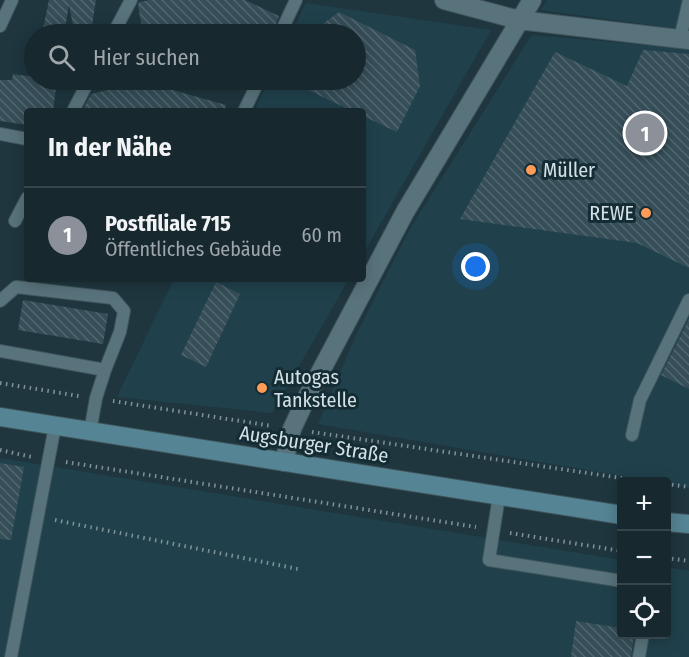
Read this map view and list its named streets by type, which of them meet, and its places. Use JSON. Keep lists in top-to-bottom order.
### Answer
{
  "streets": {
    "main road": ["Augsburger Straße"]
  },
  "places": ["Müller", "REWE", "Autogas Tankstelle"],
  "page": {
    "search": "Hier suchen",
    "heading": "In der Nähe",
    "pins": "1",
    "list": [
      {
        "mark": "1",
        "name": "Postfiliale 715",
        "note": "Öffentliches Gebäude",
        "value": "60 m"
      }
    ],
    "map_buttons": ["+", "−"]
  }
}
